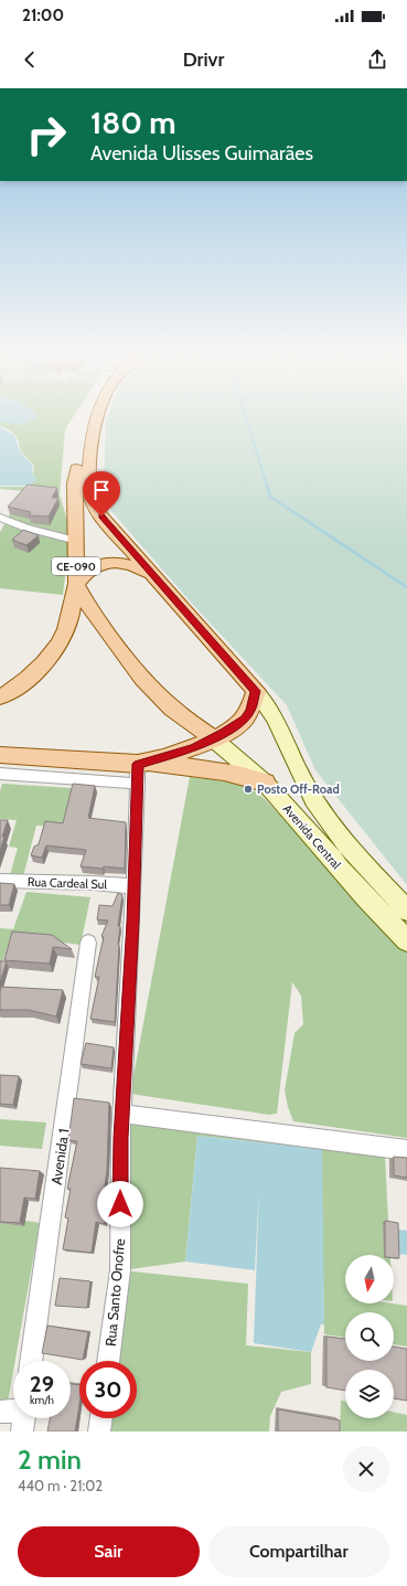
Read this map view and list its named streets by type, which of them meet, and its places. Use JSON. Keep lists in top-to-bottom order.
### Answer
{
  "streets": {
    "main road": ["CE-090", "Avenida Central"],
    "street": ["Rua Cardeal Sul", "Avenida 1", "Rua Santo Onofre"]
  },
  "crossings": [
    ["CE-090", "Avenida Central"],
    ["Rua Cardeal Sul", "Rua Santo Onofre"]
  ],
  "places": ["Posto Off-Road"],
  "north": "bottom",
  "page": {
    "status": "21:00",
    "header": "Drivr",
    "turn": ["180 m", "Avenida Ulisses Guimarães"],
    "speed": "29 km/h",
    "limit": "30",
    "heading": ["2 min", "440 m · 21:02"],
    "buttons": ["Sair", "Compartilhar"]
  }
}
